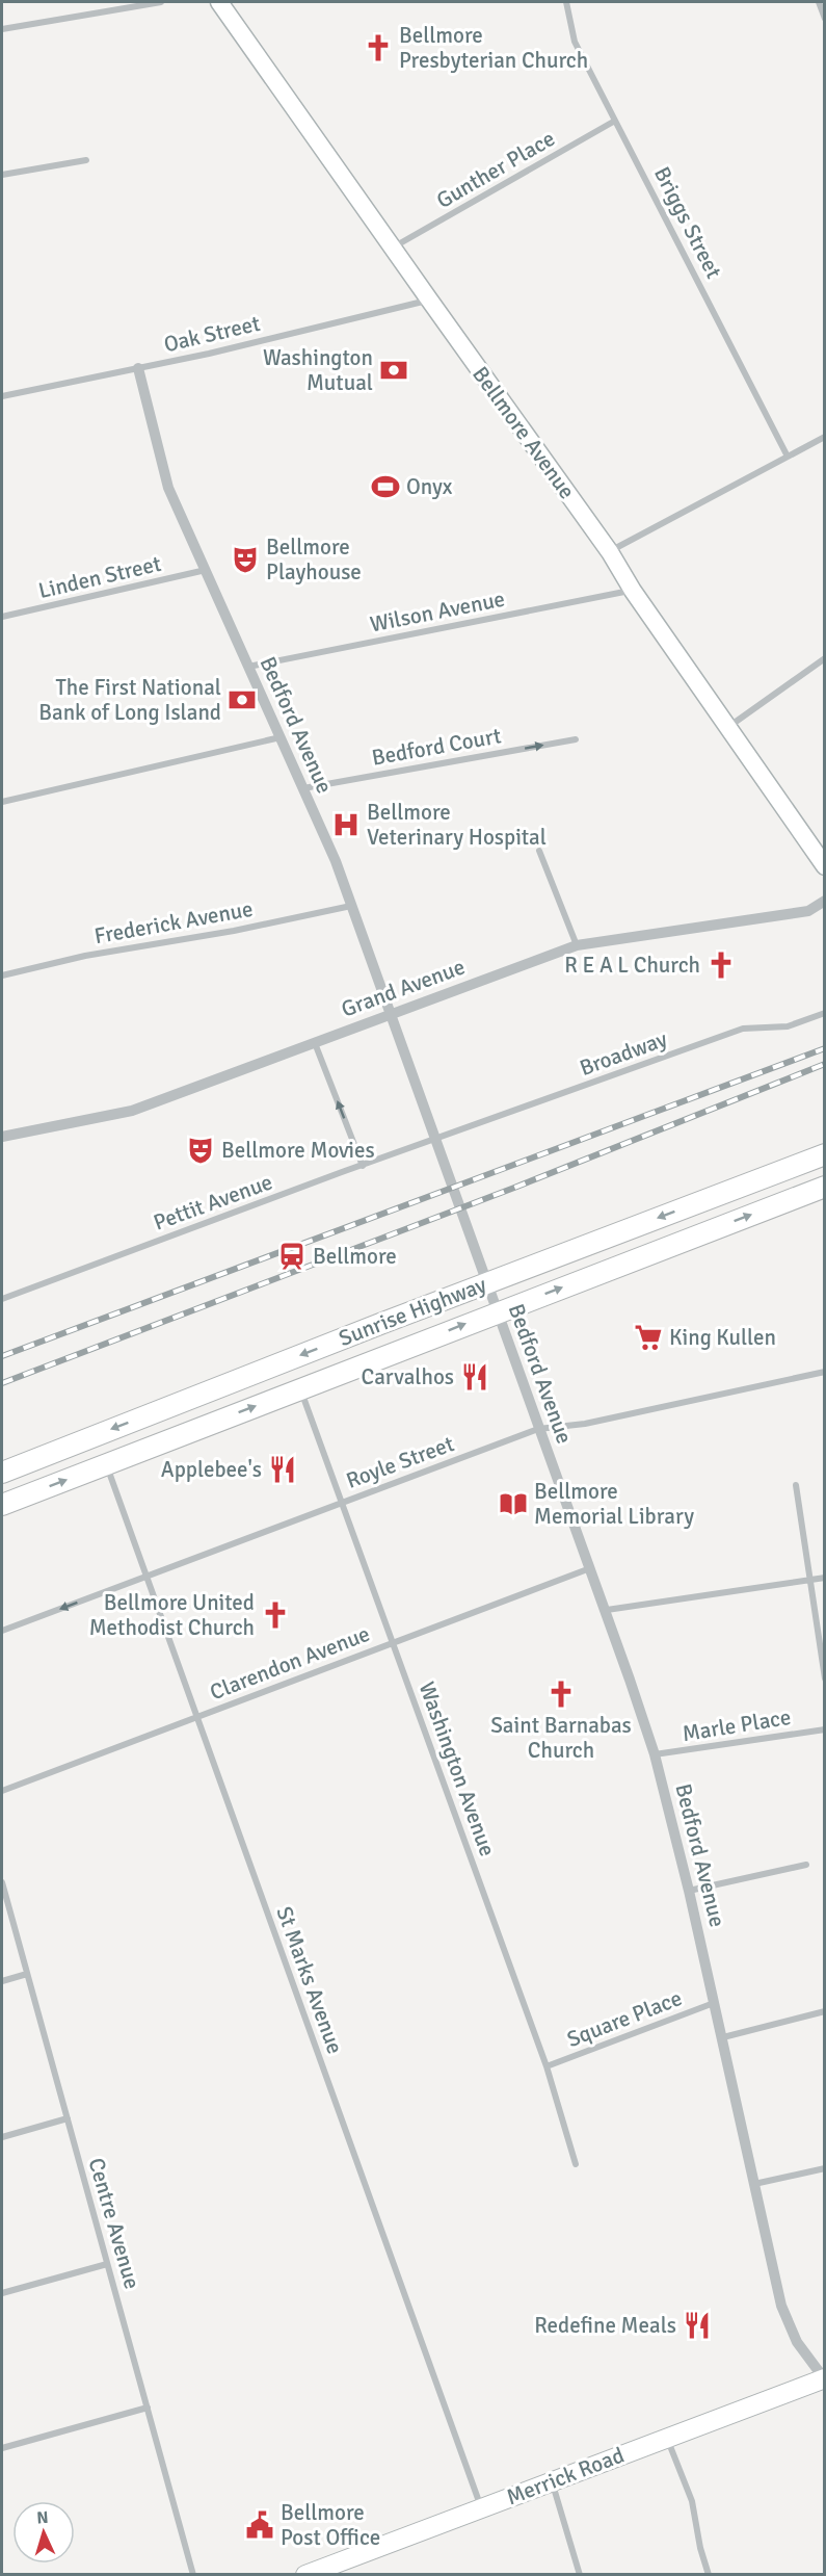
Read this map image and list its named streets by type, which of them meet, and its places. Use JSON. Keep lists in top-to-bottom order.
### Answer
{
  "streets": {
    "highway": ["Sunrise Highway"],
    "main road": ["Bellmore Avenue", "Merrick Road"],
    "street": [
      "Gunther Place",
      "Briggs Street",
      "Oak Street",
      "Linden Street",
      "Wilson Avenue",
      "Bedford Avenue",
      "Bedford Court",
      "Frederick Avenue",
      "Grand Avenue",
      "Broadway",
      "Pettit Avenue",
      "Royle Street",
      "Clarendon Avenue",
      "Marle Place",
      "Washington Avenue",
      "St Marks Avenue",
      "Square Place",
      "Centre Avenue"
    ]
  },
  "crossings": [
    ["Gunther Place", "Briggs Street"],
    ["Gunther Place", "Bellmore Avenue"],
    ["Oak Street", "Bellmore Avenue"],
    ["Oak Street", "Bedford Avenue"],
    ["Bellmore Avenue", "Wilson Avenue"],
    ["Linden Street", "Bedford Avenue"],
    ["Wilson Avenue", "Bedford Avenue"],
    ["Bedford Avenue", "Bedford Court"],
    ["Bedford Avenue", "Frederick Avenue"],
    ["Bedford Avenue", "Grand Avenue"],
    ["Bedford Avenue", "Broadway"],
    ["Bedford Avenue", "Pettit Avenue"],
    ["Bedford Avenue", "Sunrise Highway"],
    ["Bedford Avenue", "Royle Street"],
    ["Bedford Avenue", "Clarendon Avenue"],
    ["Bedford Avenue", "Marle Place"],
    ["Bedford Avenue", "Square Place"],
    ["Bedford Avenue", "Merrick Road"],
    ["Broadway", "Pettit Avenue"],
    ["Sunrise Highway", "Washington Avenue"],
    ["Sunrise Highway", "St Marks Avenue"],
    ["Royle Street", "Washington Avenue"],
    ["Royle Street", "St Marks Avenue"],
    ["Clarendon Avenue", "Washington Avenue"],
    ["Clarendon Avenue", "St Marks Avenue"],
    ["Washington Avenue", "Square Place"],
    ["St Marks Avenue", "Merrick Road"]
  ],
  "one_way": ["Bedford Court"],
  "places": {
    "church": [
      "Bellmore Presbyterian Church",
      "R E A L Church",
      "Bellmore United Methodist Church",
      "Saint Barnabas Church"
    ],
    "bank": ["Washington Mutual", "The First National Bank of Long Island"],
    "sports": ["Onyx"],
    "theatre": ["Bellmore Playhouse", "Bellmore Movies"],
    "hospital": ["Bellmore Veterinary Hospital"],
    "station": ["Bellmore"],
    "supermarket": ["King Kullen"],
    "restaurant": ["Carvalhos", "Applebee's", "Redefine Meals"],
    "library": ["Bellmore Memorial Library"],
    "public building": ["Bellmore Post Office"]
  },
  "north": "top"
}
